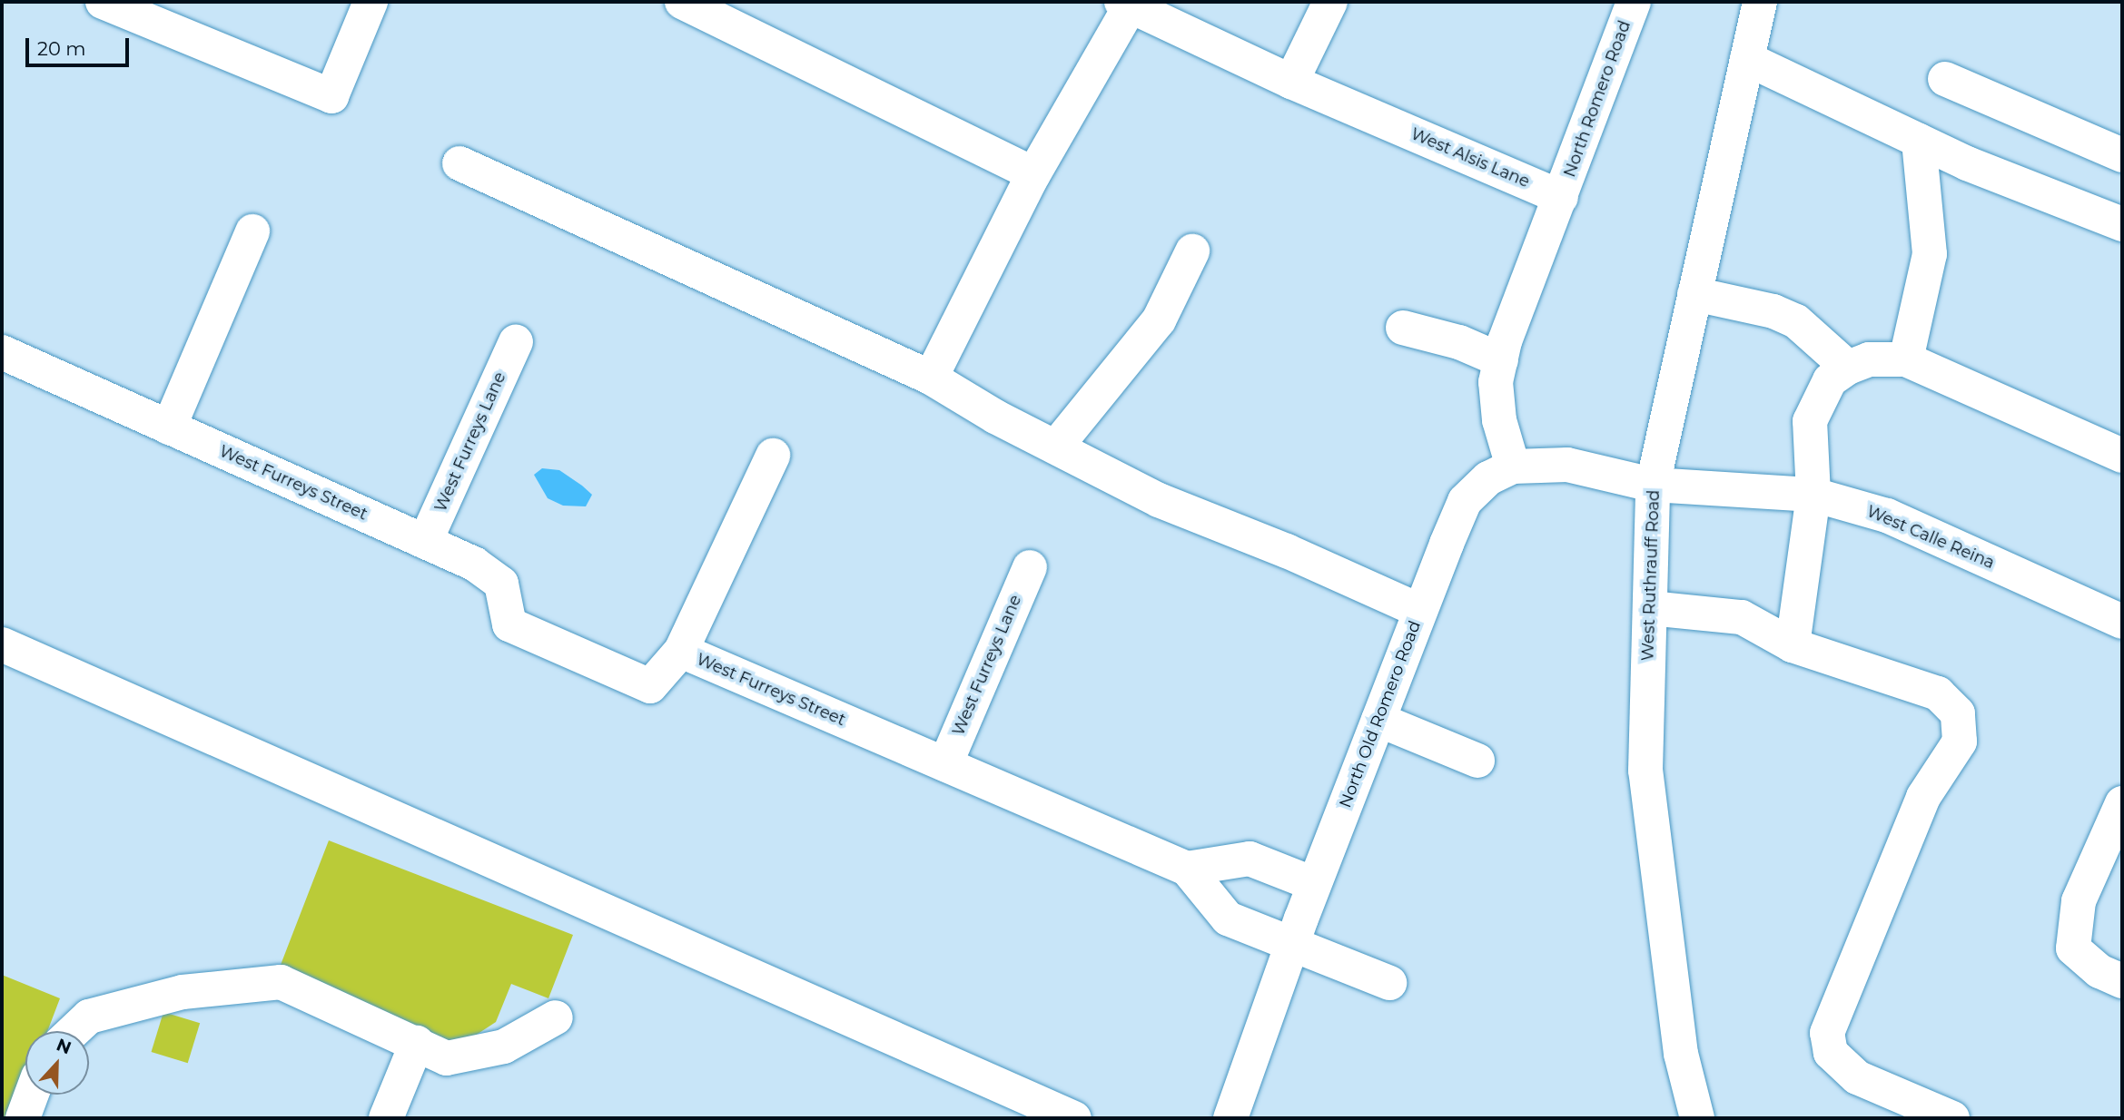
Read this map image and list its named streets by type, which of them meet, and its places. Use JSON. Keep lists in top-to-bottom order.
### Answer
{
  "streets": {
    "street": [
      "North Romero Road",
      "West Alsis Lane",
      "West Furreys Lane",
      "West Furreys Street",
      "West Calle Reina",
      "West Ruthrauff Road",
      "North Old Romero Road"
    ]
  },
  "crossings": [
    ["North Romero Road", "West Alsis Lane"],
    ["West Furreys Lane", "West Furreys Street"],
    ["West Calle Reina", "West Ruthrauff Road"],
    ["West Calle Reina", "North Old Romero Road"],
    ["West Ruthrauff Road", "North Old Romero Road"]
  ],
  "scale_bar": "20 m",
  "north": "top"
}
